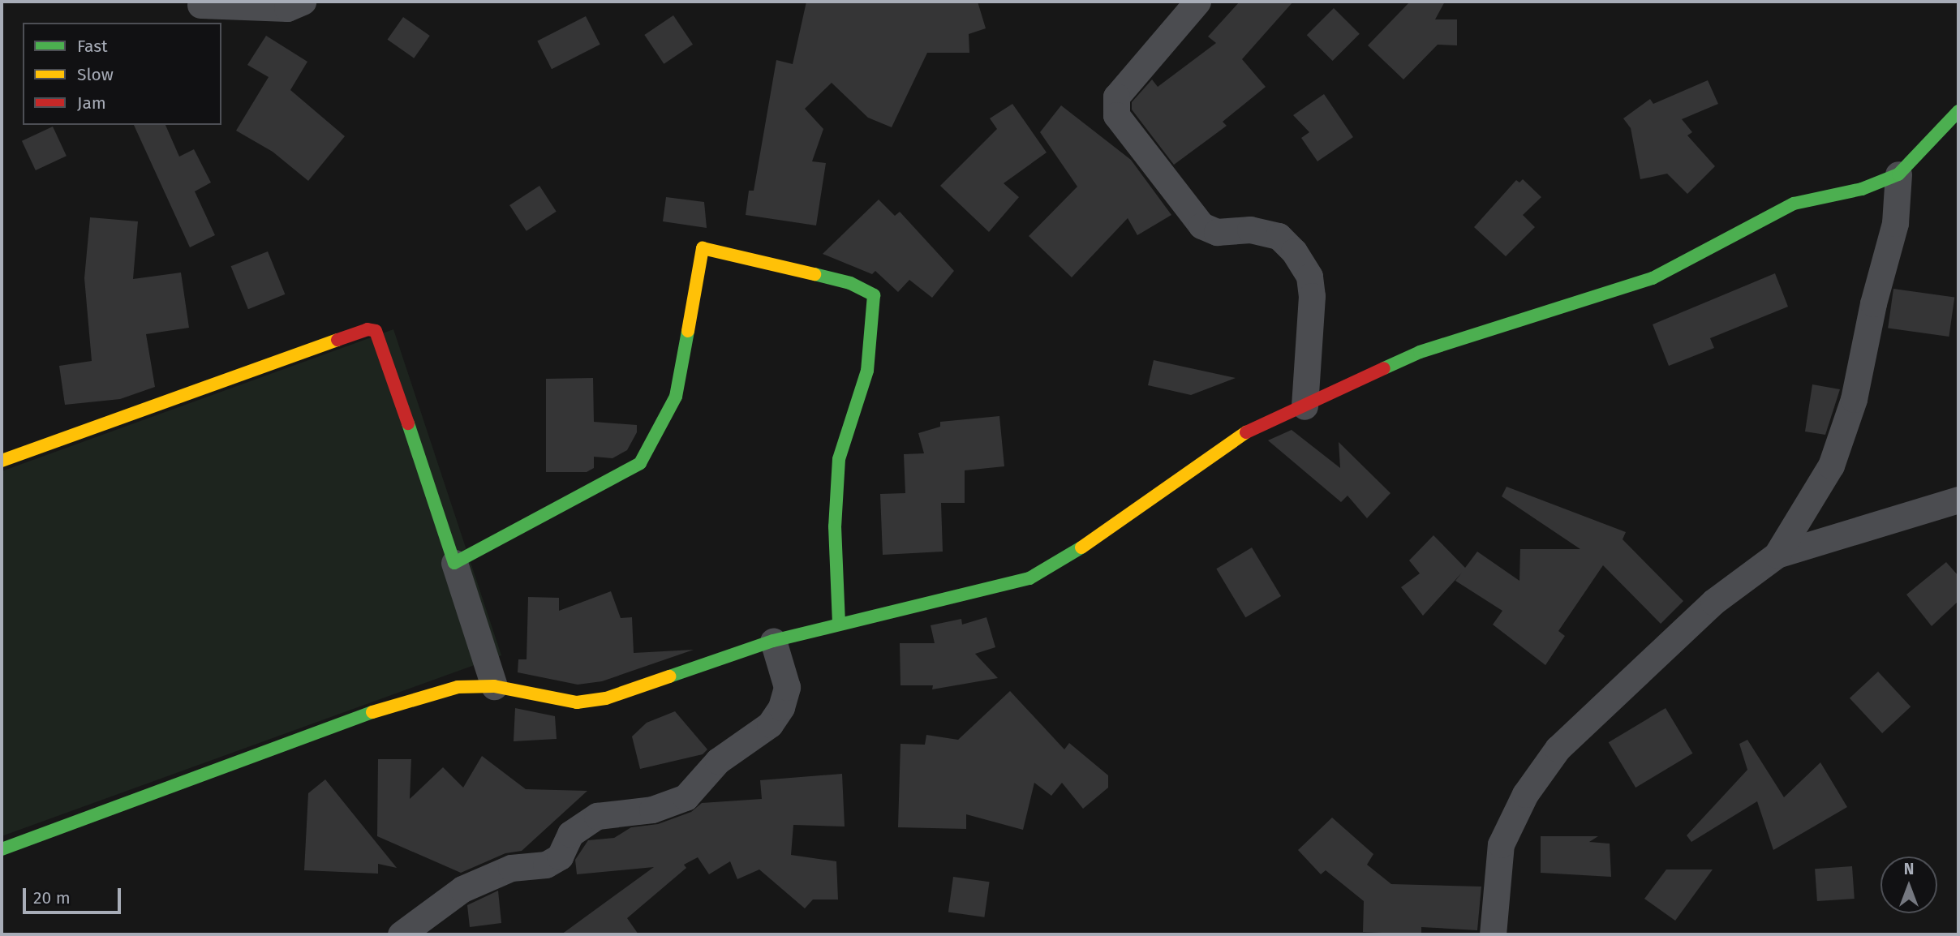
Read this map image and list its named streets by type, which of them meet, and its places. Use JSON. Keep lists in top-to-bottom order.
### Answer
{
  "legend": ["Fast", "Slow", "Jam"],
  "scale_bar": "20 m",
  "north": "top"
}
